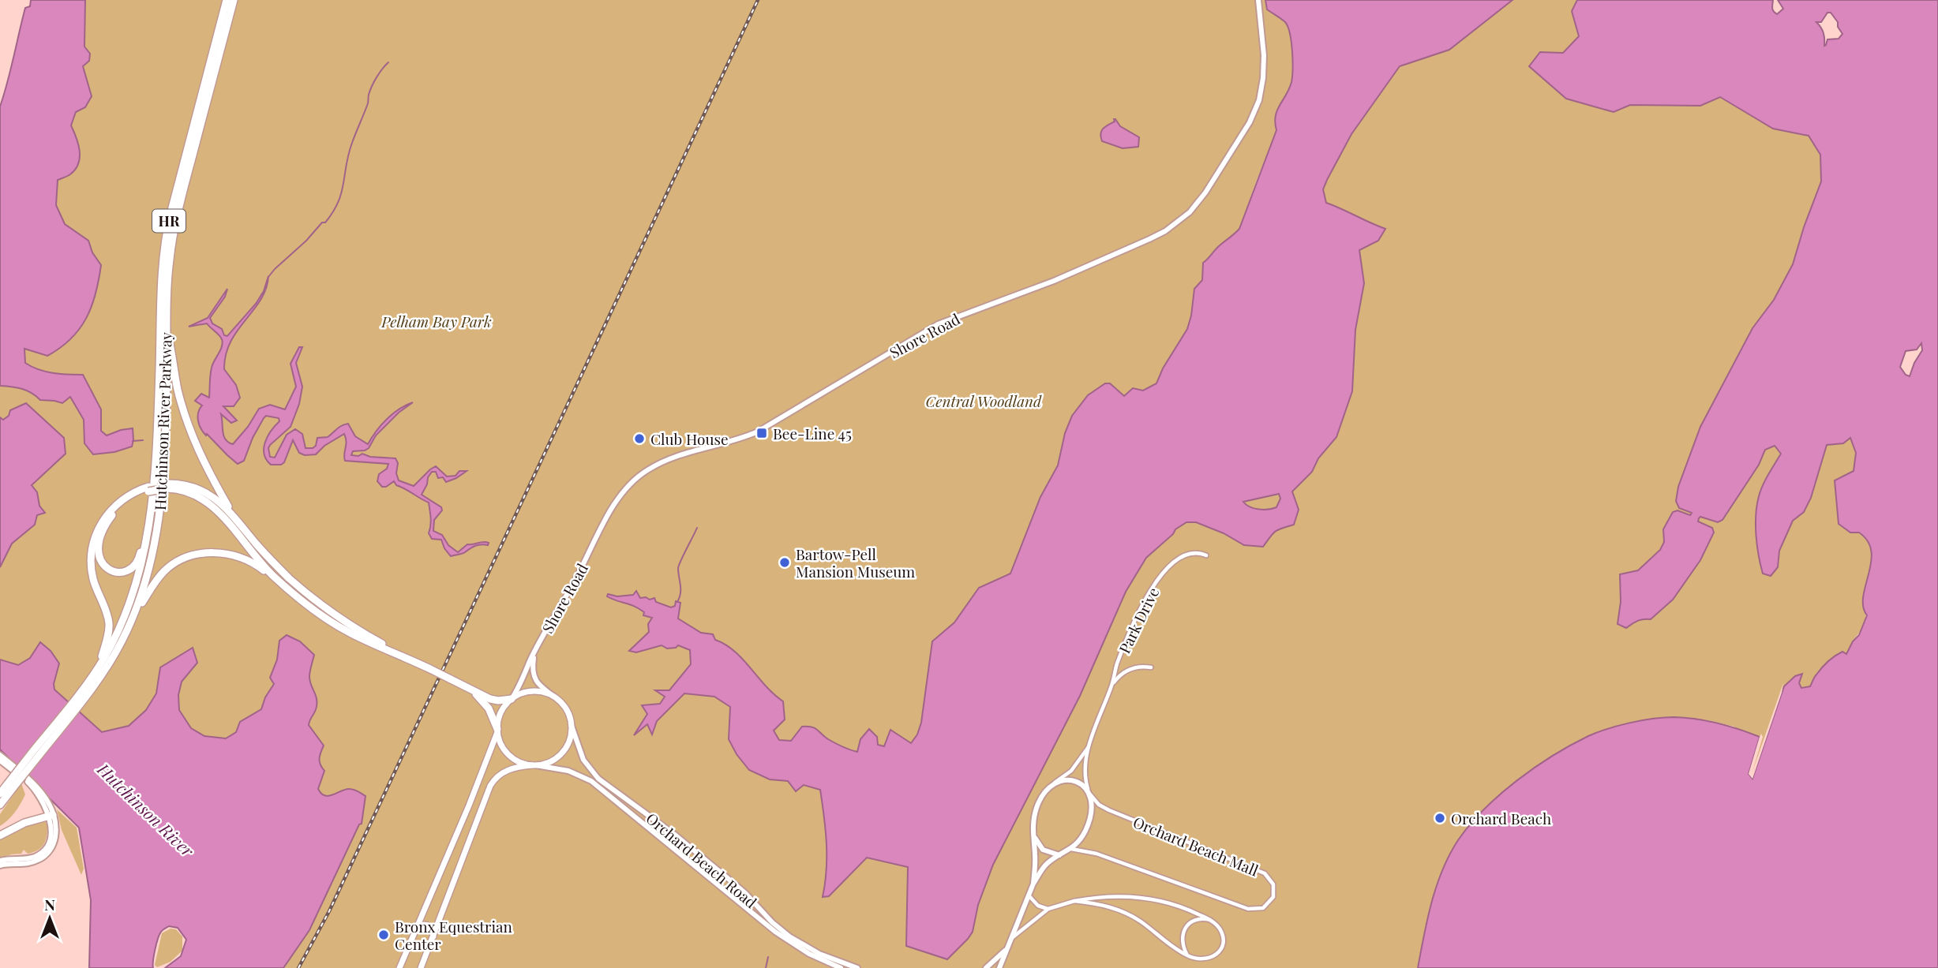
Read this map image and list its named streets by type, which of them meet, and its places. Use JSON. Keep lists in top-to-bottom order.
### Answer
{
  "streets": {
    "highway": ["HR", "Hutchinson River Parkway"],
    "street": [
      "Shore Road",
      "Park Drive",
      "Orchard Beach Mall",
      "Orchard Beach Road"
    ]
  },
  "crossings": [
    ["Shore Road", "Orchard Beach Road"],
    ["Park Drive", "Orchard Beach Mall"]
  ],
  "water": ["Hutchinson River"],
  "parks": ["Pelham Bay Park", "Central Woodland"],
  "places": {
    "transit": ["Bee-Line 45"],
    "other": [
      "Club House",
      "Bartow-Pell Mansion Museum",
      "Orchard Beach",
      "Bronx Equestrian Center"
    ]
  },
  "north": "top"
}
